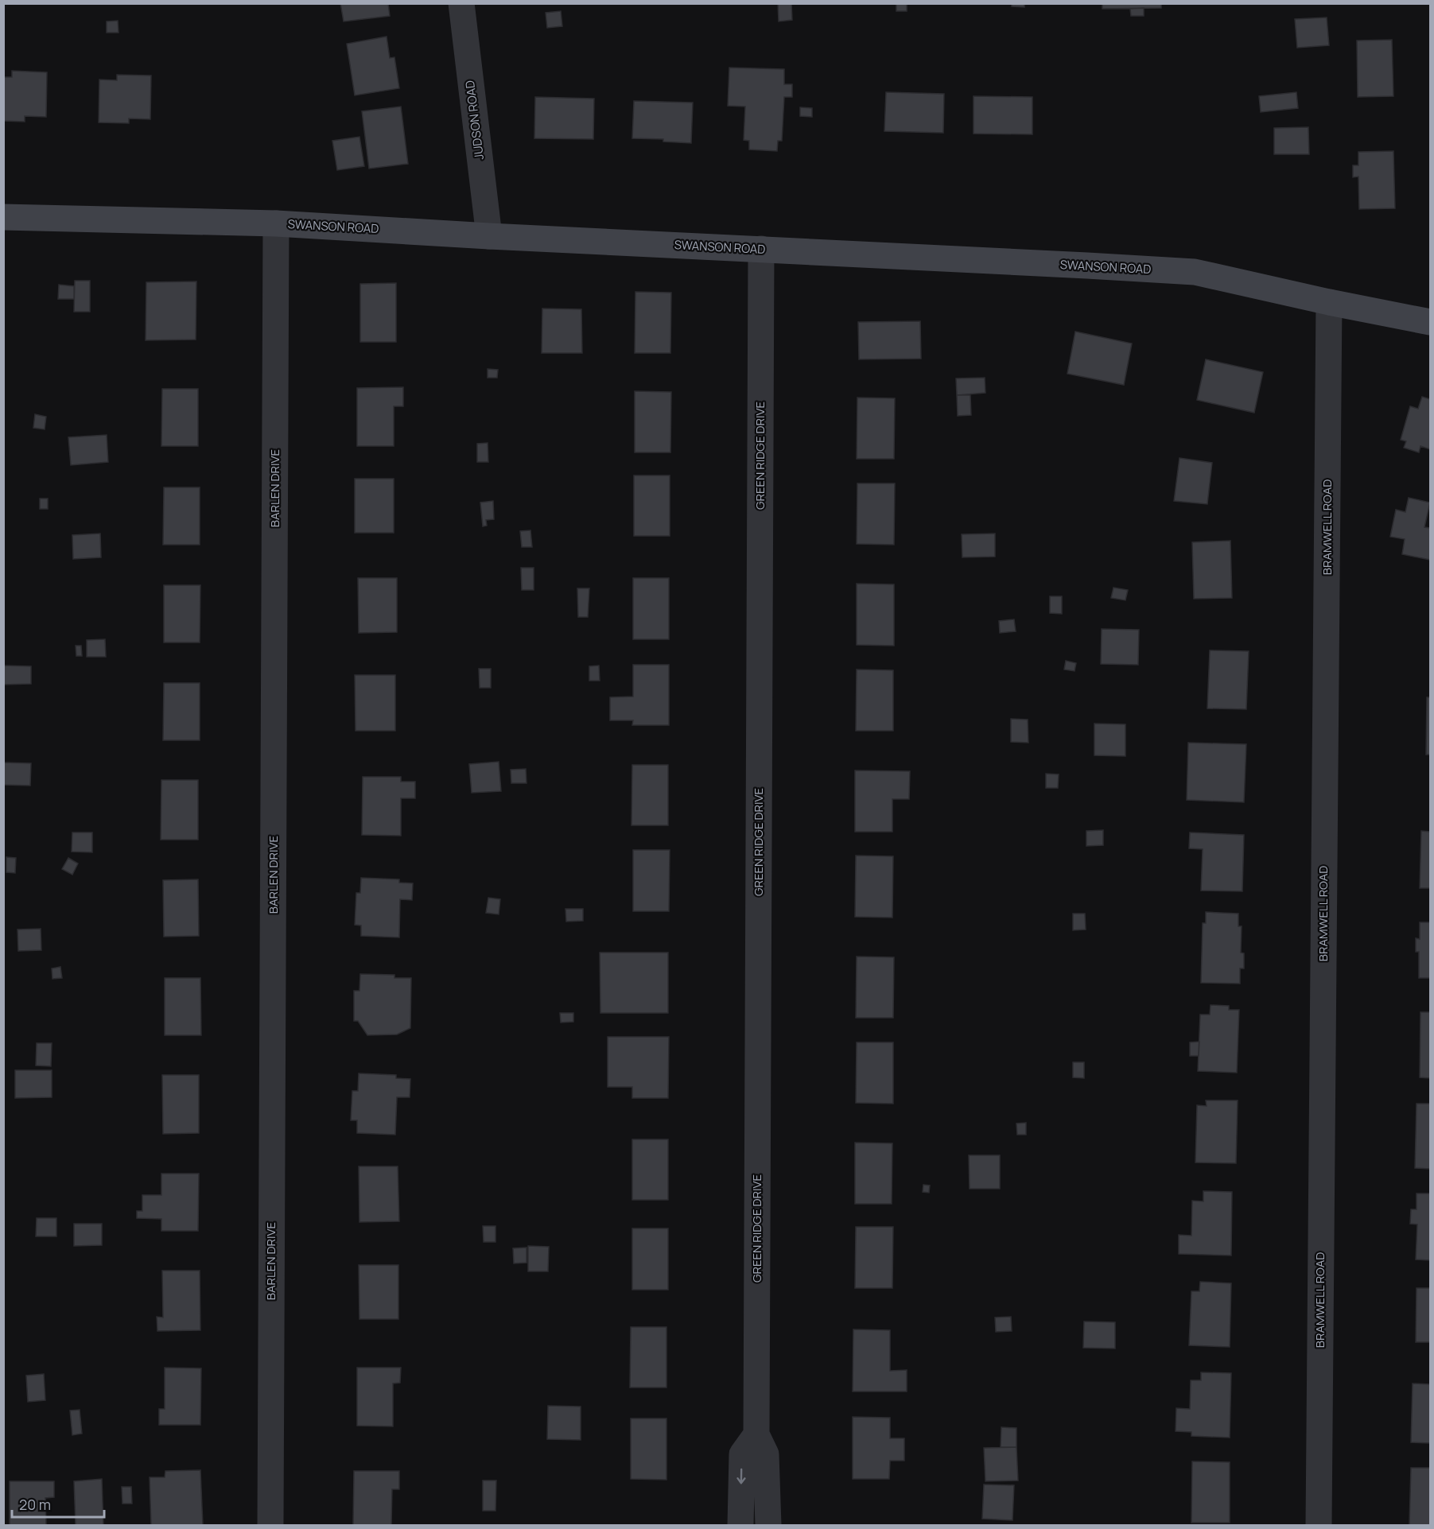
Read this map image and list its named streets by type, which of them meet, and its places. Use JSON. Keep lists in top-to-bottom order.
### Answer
{
  "streets": {
    "street": [
      "JUDSON ROAD",
      "SWANSON ROAD",
      "GREEN RIDGE DRIVE",
      "BARLEN DRIVE",
      "BRAMWELL ROAD"
    ]
  },
  "crossings": [
    ["JUDSON ROAD", "SWANSON ROAD"],
    ["SWANSON ROAD", "GREEN RIDGE DRIVE"],
    ["SWANSON ROAD", "BARLEN DRIVE"],
    ["SWANSON ROAD", "BRAMWELL ROAD"]
  ],
  "scale_bar": "20 m"
}
